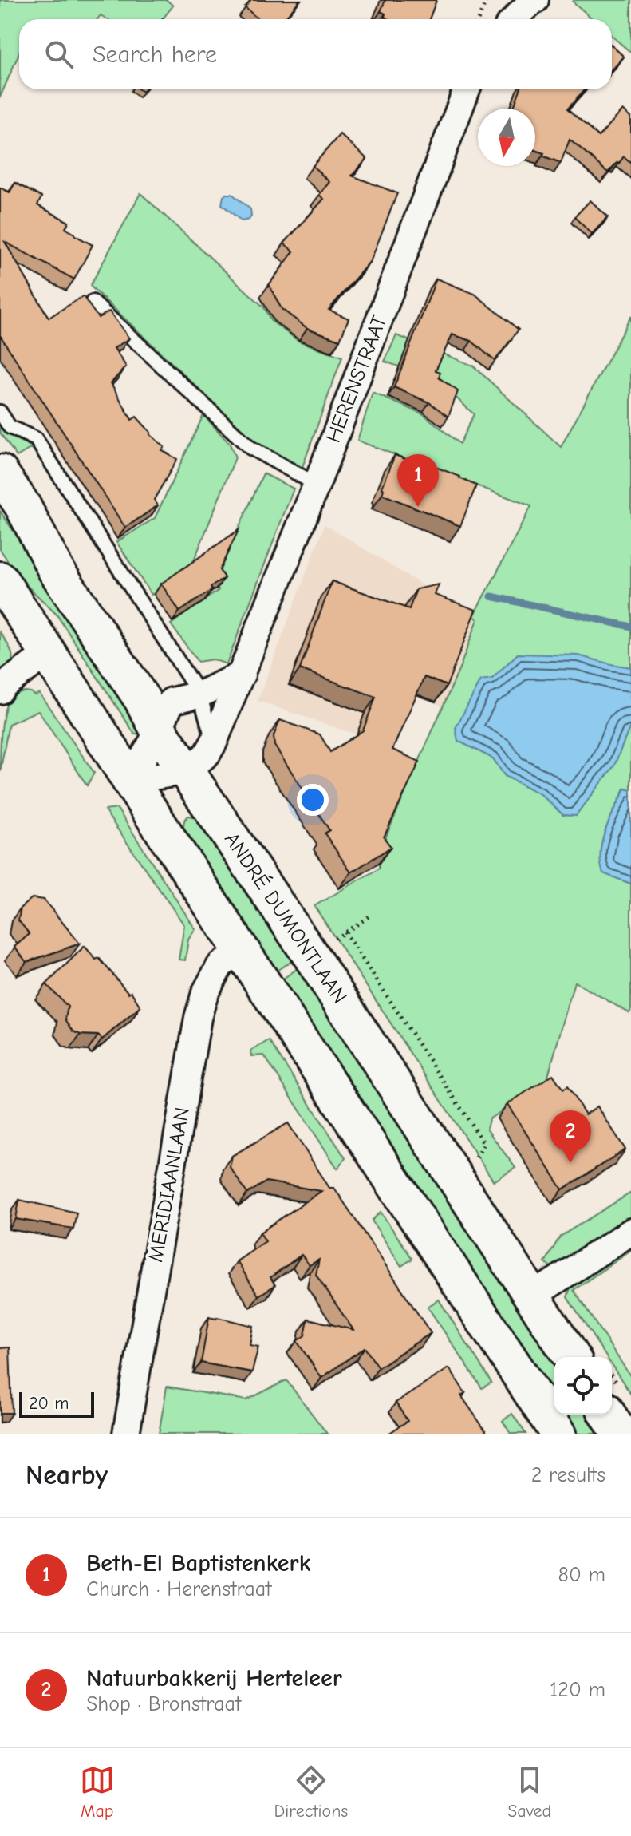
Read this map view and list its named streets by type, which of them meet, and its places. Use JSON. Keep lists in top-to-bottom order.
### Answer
{
  "streets": {
    "main road": ["ANDRÉ DUMONTLAAN"],
    "street": ["HERENSTRAAT", "MERIDIAANLAAN"]
  },
  "crossings": [
    ["HERENSTRAAT", "ANDRÉ DUMONTLAAN"]
  ],
  "scale_bar": "20 m",
  "north": "bottom",
  "page": {
    "search": "Search here",
    "pins": ["1", "2"],
    "scale": "20 m",
    "heading": ["Nearby", "2 results"],
    "list": [
      {
        "mark": "1",
        "name": "Beth-El Baptistenkerk",
        "note": "Church · Herenstraat",
        "value": "80 m"
      },
      {
        "mark": "2",
        "name": "Natuurbakkerij Herteleer",
        "note": "Shop · Bronstraat",
        "value": "120 m"
      }
    ],
    "nav": ["Map", "Directions", "Saved"]
  }
}
